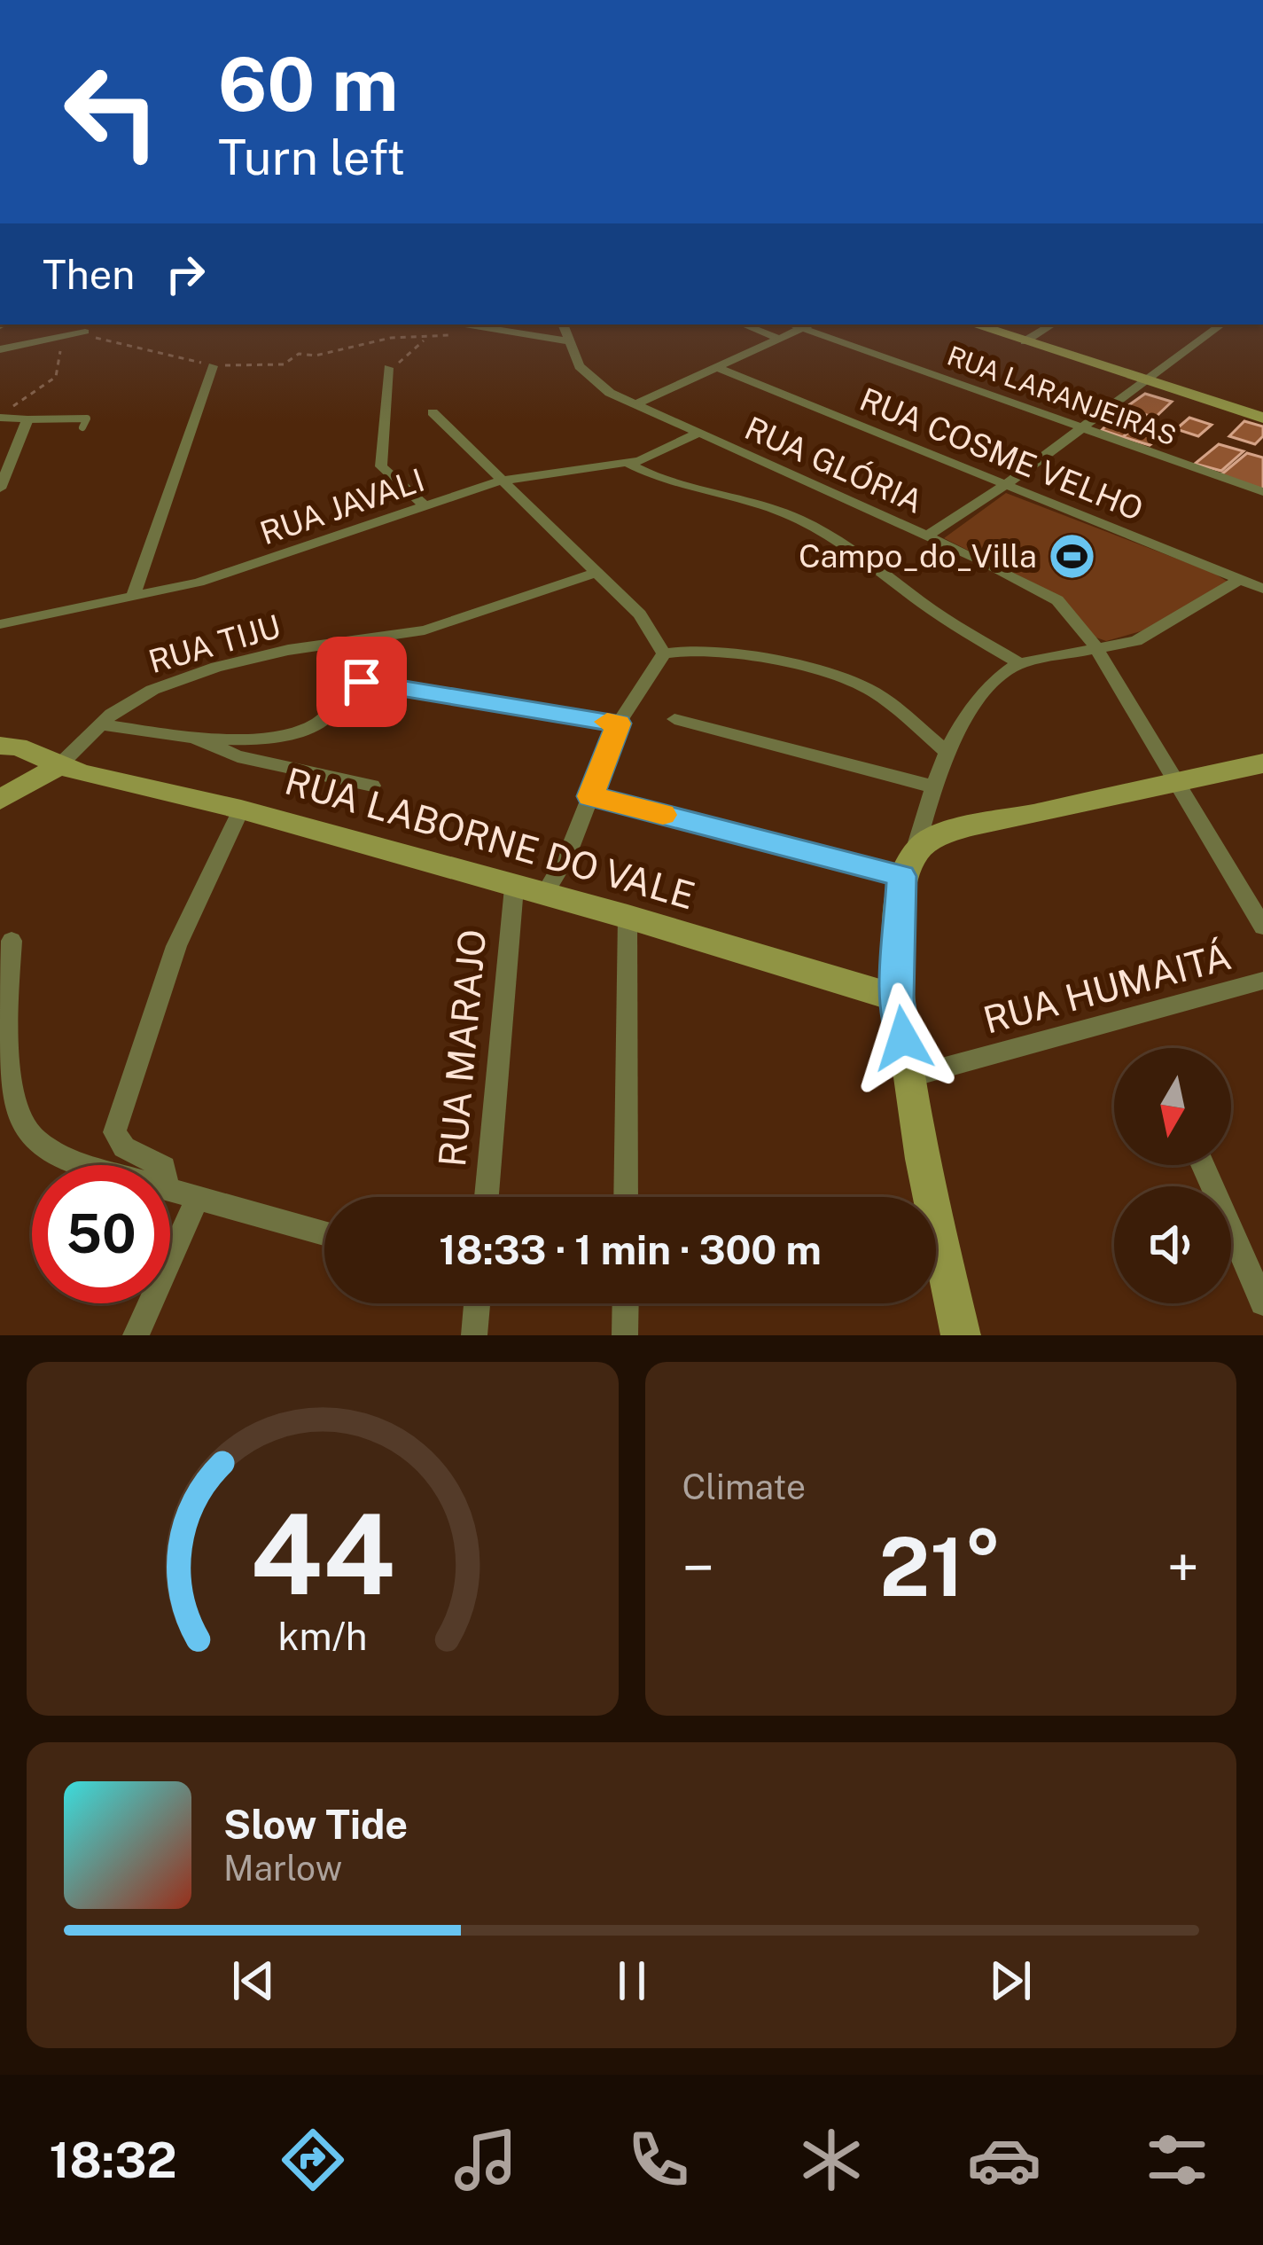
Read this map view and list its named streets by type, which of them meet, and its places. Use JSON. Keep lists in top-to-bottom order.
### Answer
{
  "streets": {
    "main road": ["RUA LABORNE DO VALE"],
    "street": [
      "RUA LARANJEIRAS",
      "RUA COSME VELHO",
      "RUA GLÓRIA",
      "RUA JAVALI",
      "RUA TIJU",
      "RUA HUMAITÁ",
      "RUA MARAJO"
    ]
  },
  "crossings": [
    ["RUA GLÓRIA", "RUA JAVALI"],
    ["RUA TIJU", "RUA LABORNE DO VALE"],
    ["RUA LABORNE DO VALE", "RUA MARAJO"]
  ],
  "places": {
    "sports": ["Campo_do_Villa"]
  },
  "north": "bottom",
  "page": {
    "turn": ["60 m", "Turn left"],
    "then": "Then",
    "limit": "50",
    "trip": "18:33 · 1 min · 300 m",
    "tile": "Climate",
    "heat": ["−", "21°", "+"],
    "song": ["Slow Tide", "Marlow"],
    "tabs": "18:32",
    "gauge": ["44", "km/h"]
  }
}
